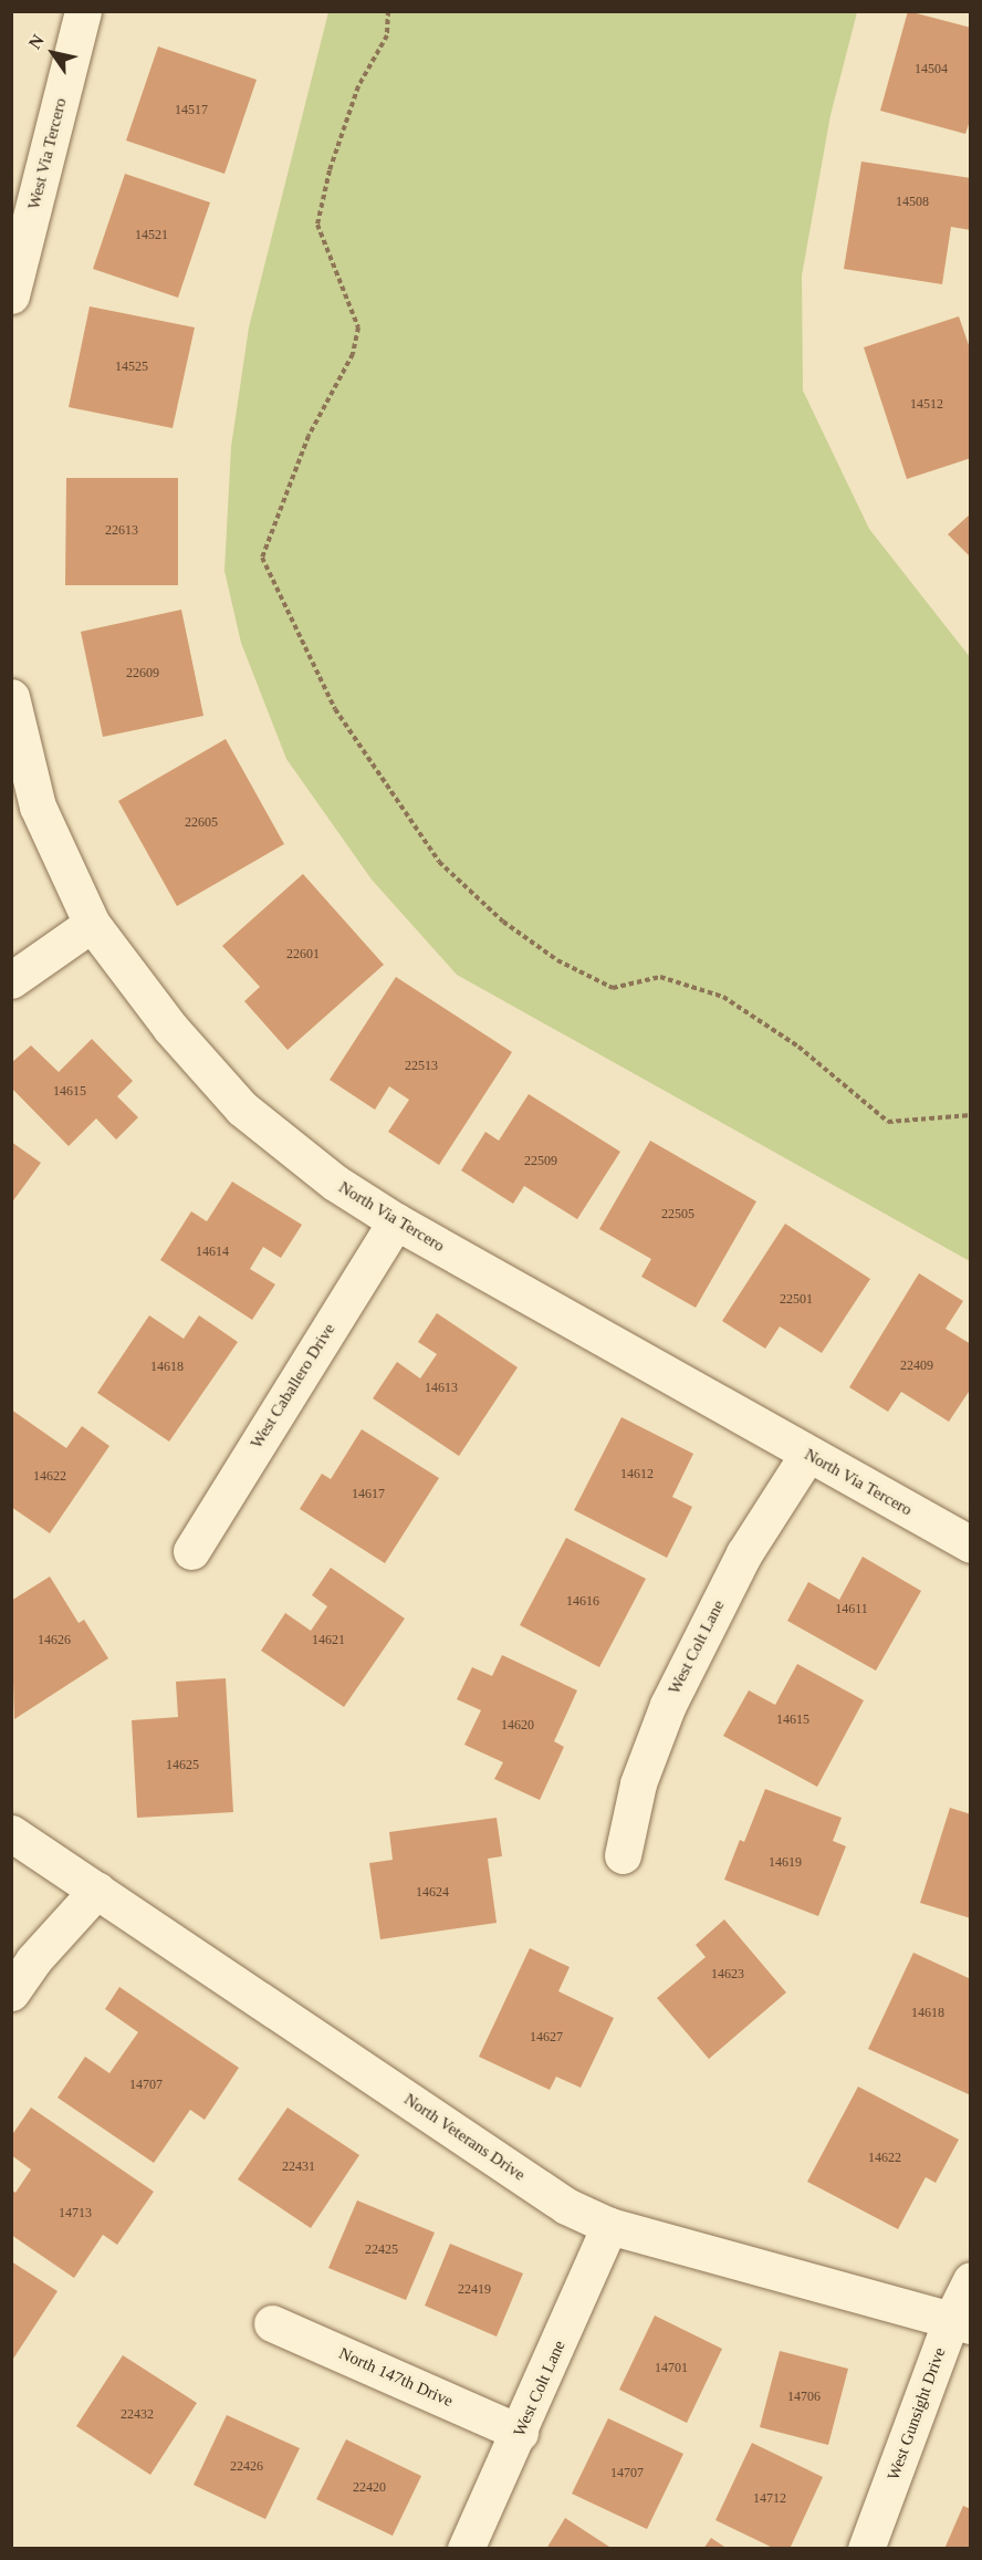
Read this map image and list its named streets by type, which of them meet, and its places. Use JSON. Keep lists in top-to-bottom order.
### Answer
{
  "streets": {
    "street": [
      "West Via Tercero",
      "North Via Tercero",
      "West Caballero Drive",
      "West Colt Lane",
      "North Veterans Drive",
      "North 147th Drive",
      "West Gunsight Drive"
    ]
  },
  "crossings": [
    ["North Via Tercero", "West Caballero Drive"],
    ["North Via Tercero", "West Colt Lane"],
    ["West Colt Lane", "North Veterans Drive"],
    ["West Colt Lane", "North 147th Drive"],
    ["North Veterans Drive", "West Gunsight Drive"]
  ],
  "house_numbers": [
    "14504",
    "14517",
    "14508",
    "14521",
    "14525",
    "14512",
    "22613",
    "22609",
    "22605",
    "22601",
    "22513",
    "14615",
    "22509",
    "22505",
    "14614",
    "22501",
    "22409",
    "14618",
    "14613",
    "14612",
    "14622",
    "14617",
    "14616",
    "14611",
    "14626",
    "14621",
    "14615",
    "14620",
    "14625",
    "14619",
    "14624",
    "14623",
    "14618",
    "14627",
    "14707",
    "14622",
    "22431",
    "14713",
    "22425",
    "22419",
    "14701",
    "14706",
    "22432",
    "22426",
    "14707",
    "22420",
    "14712"
  ],
  "north": "top left"
}
